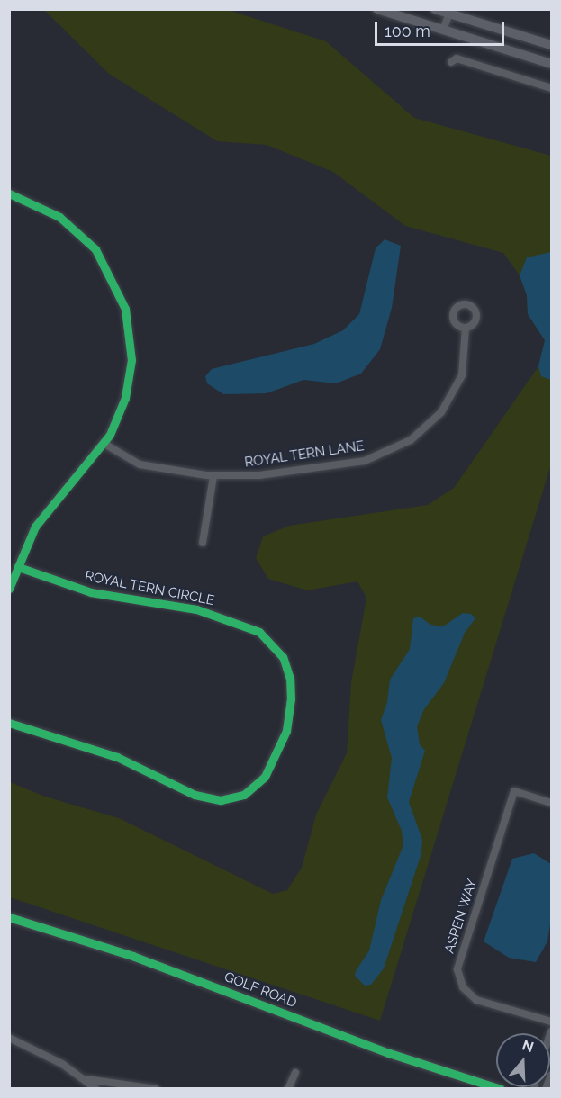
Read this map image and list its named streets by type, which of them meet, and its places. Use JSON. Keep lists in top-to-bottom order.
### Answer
{
  "streets": {
    "street": [
      "ROYAL TERN LANE",
      "ROYAL TERN CIRCLE",
      "ASPEN WAY",
      "GOLF ROAD"
    ]
  },
  "scale_bar": "100 m",
  "north": "top"
}
